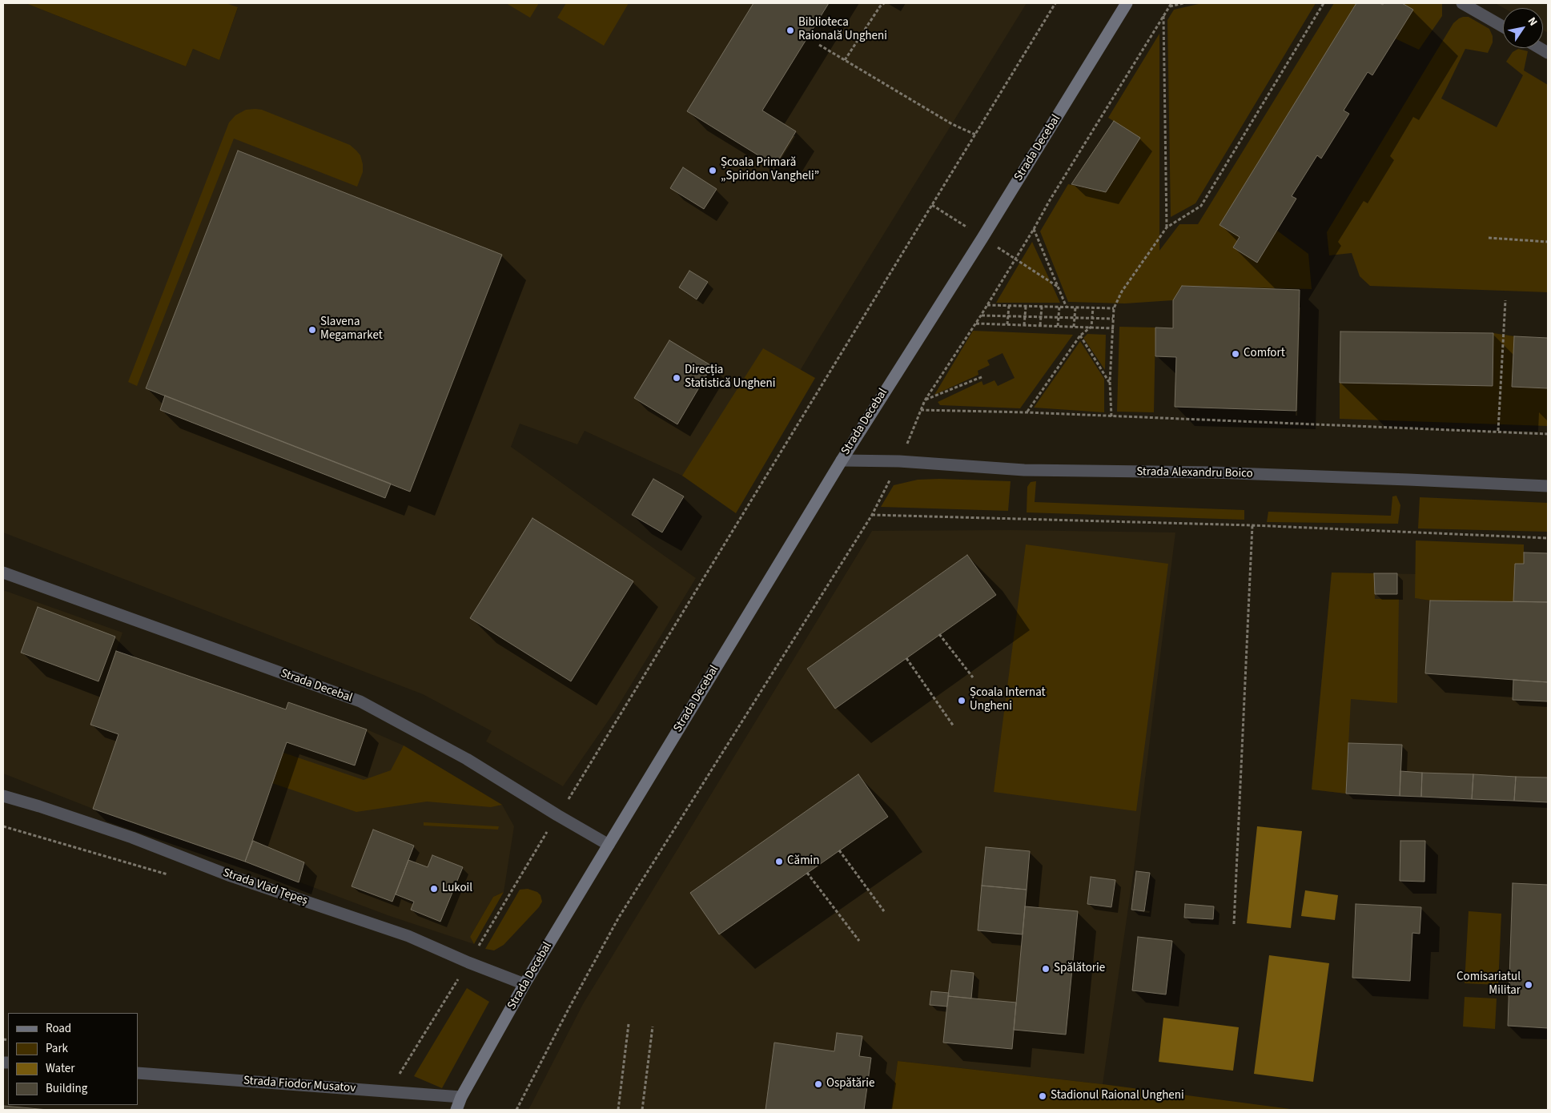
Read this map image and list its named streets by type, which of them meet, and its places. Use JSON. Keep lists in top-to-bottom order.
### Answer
{
  "streets": {
    "main road": ["Strada Decebal"],
    "street": ["Strada Alexandru Boico", "Strada Vlad Ţepeș", "Strada Fiodor Musatov"]
  },
  "crossings": [
    ["Strada Decebal", "Strada Alexandru Boico"],
    ["Strada Decebal", "Strada Vlad Ţepeș"],
    ["Strada Decebal", "Strada Fiodor Musatov"]
  ],
  "places": [
    "Biblioteca Raională Ungheni",
    "Școala Primară „Spiridon Vangheli”",
    "Slavena Megamarket",
    "Comfort",
    "Direcția Statistică Ungheni",
    "Școala Internat Ungheni",
    "Cămin",
    "Lukoil",
    "Spălătorie",
    "Comisariatul Militar",
    "Ospătărie",
    "Stadionul Raional Ungheni"
  ],
  "legend": [
    "Road",
    "Park",
    "Water",
    "Building"
  ],
  "north": "top right"
}
